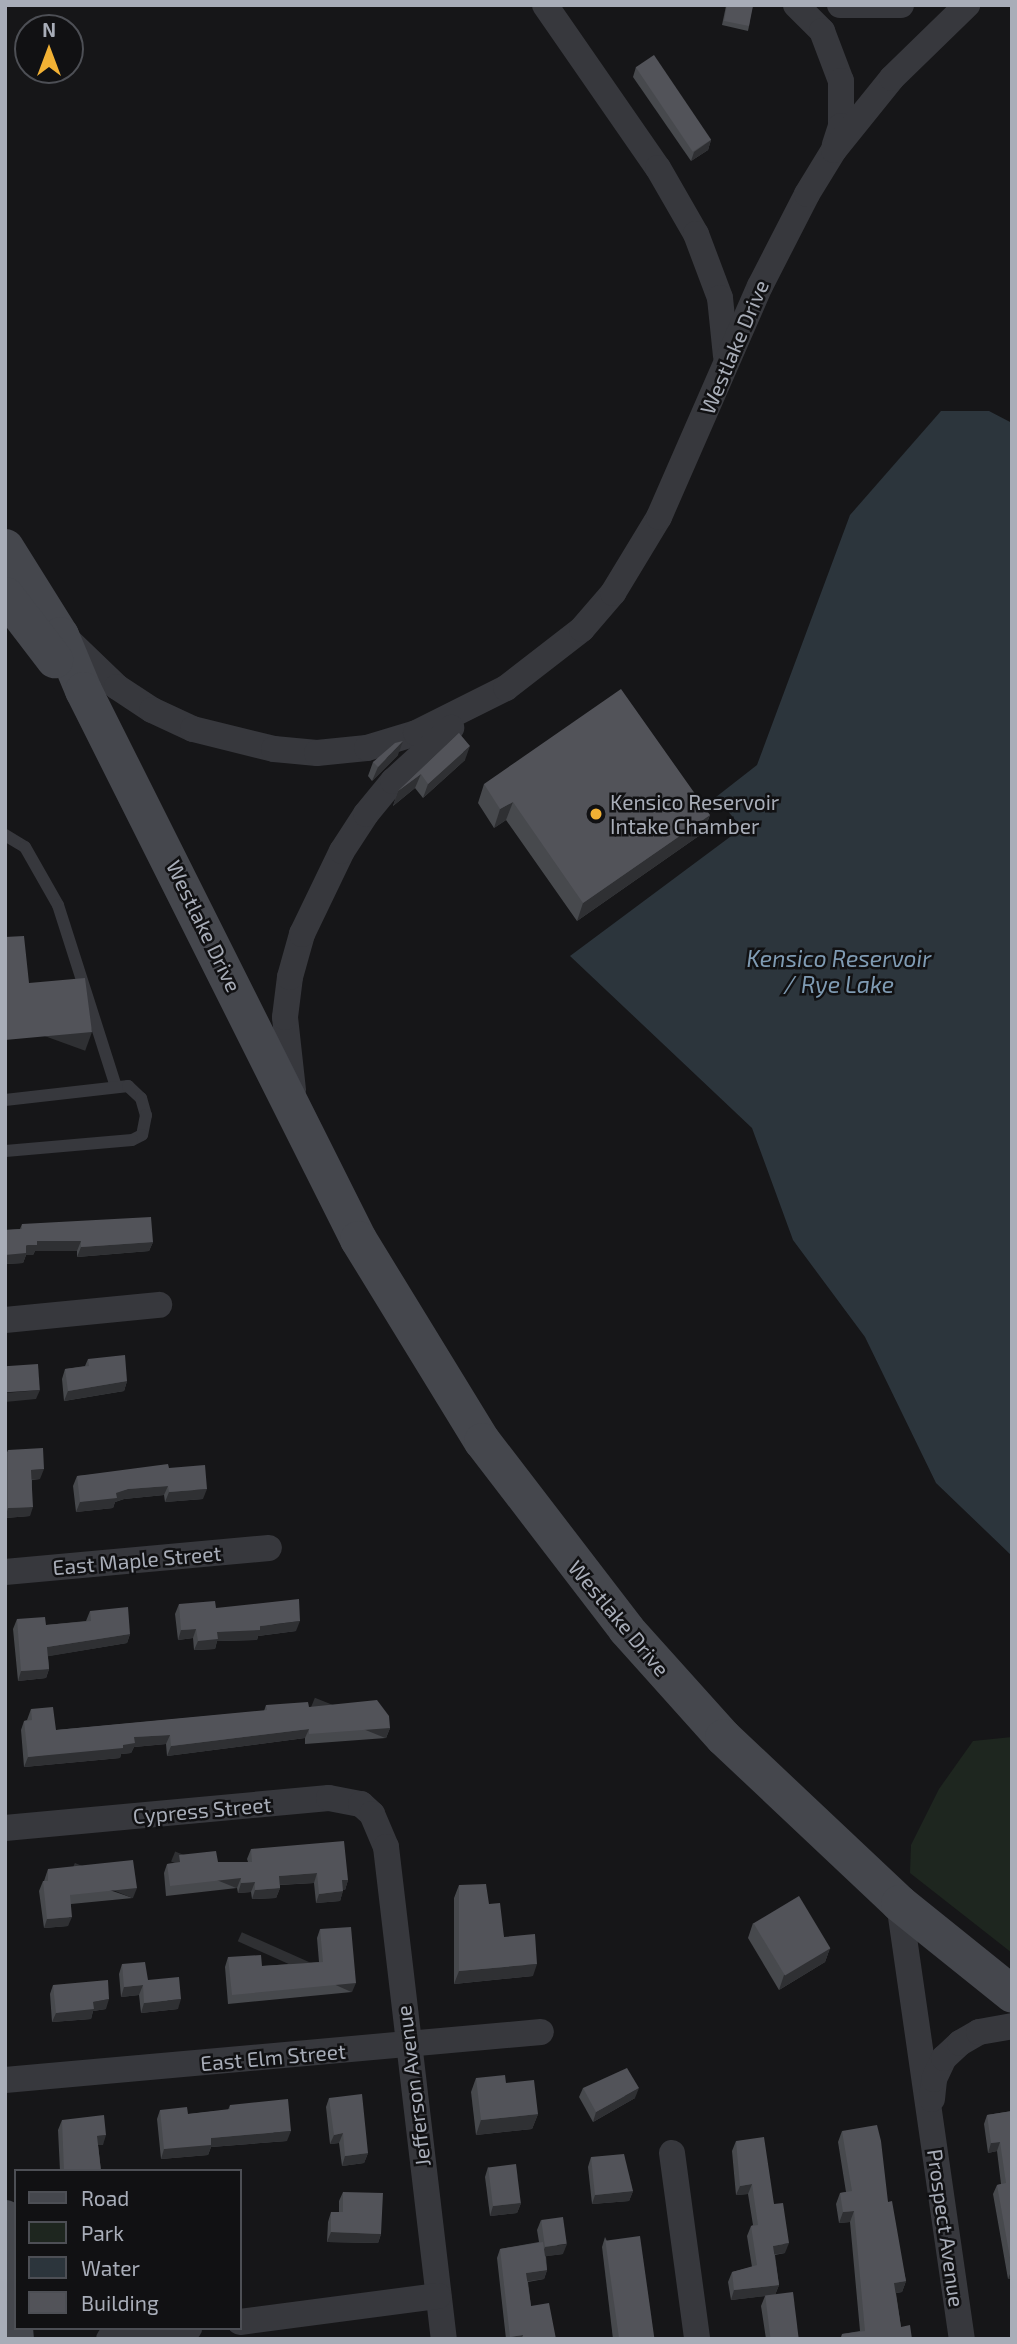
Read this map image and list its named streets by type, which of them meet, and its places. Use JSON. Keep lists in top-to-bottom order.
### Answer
{
  "streets": {
    "street": [
      "Westlake Drive",
      "East Maple Street",
      "Cypress Street",
      "East Elm Street",
      "Jefferson Avenue",
      "Prospect Avenue"
    ]
  },
  "crossings": [
    ["Westlake Drive", "Prospect Avenue"],
    ["Cypress Street", "Jefferson Avenue"],
    ["East Elm Street", "Jefferson Avenue"]
  ],
  "water": ["Kensico Reservoir / Rye Lake"],
  "places": ["Kensico Reservoir Intake Chamber"],
  "legend": [
    "Road",
    "Park",
    "Water",
    "Building"
  ],
  "north": "top"
}
